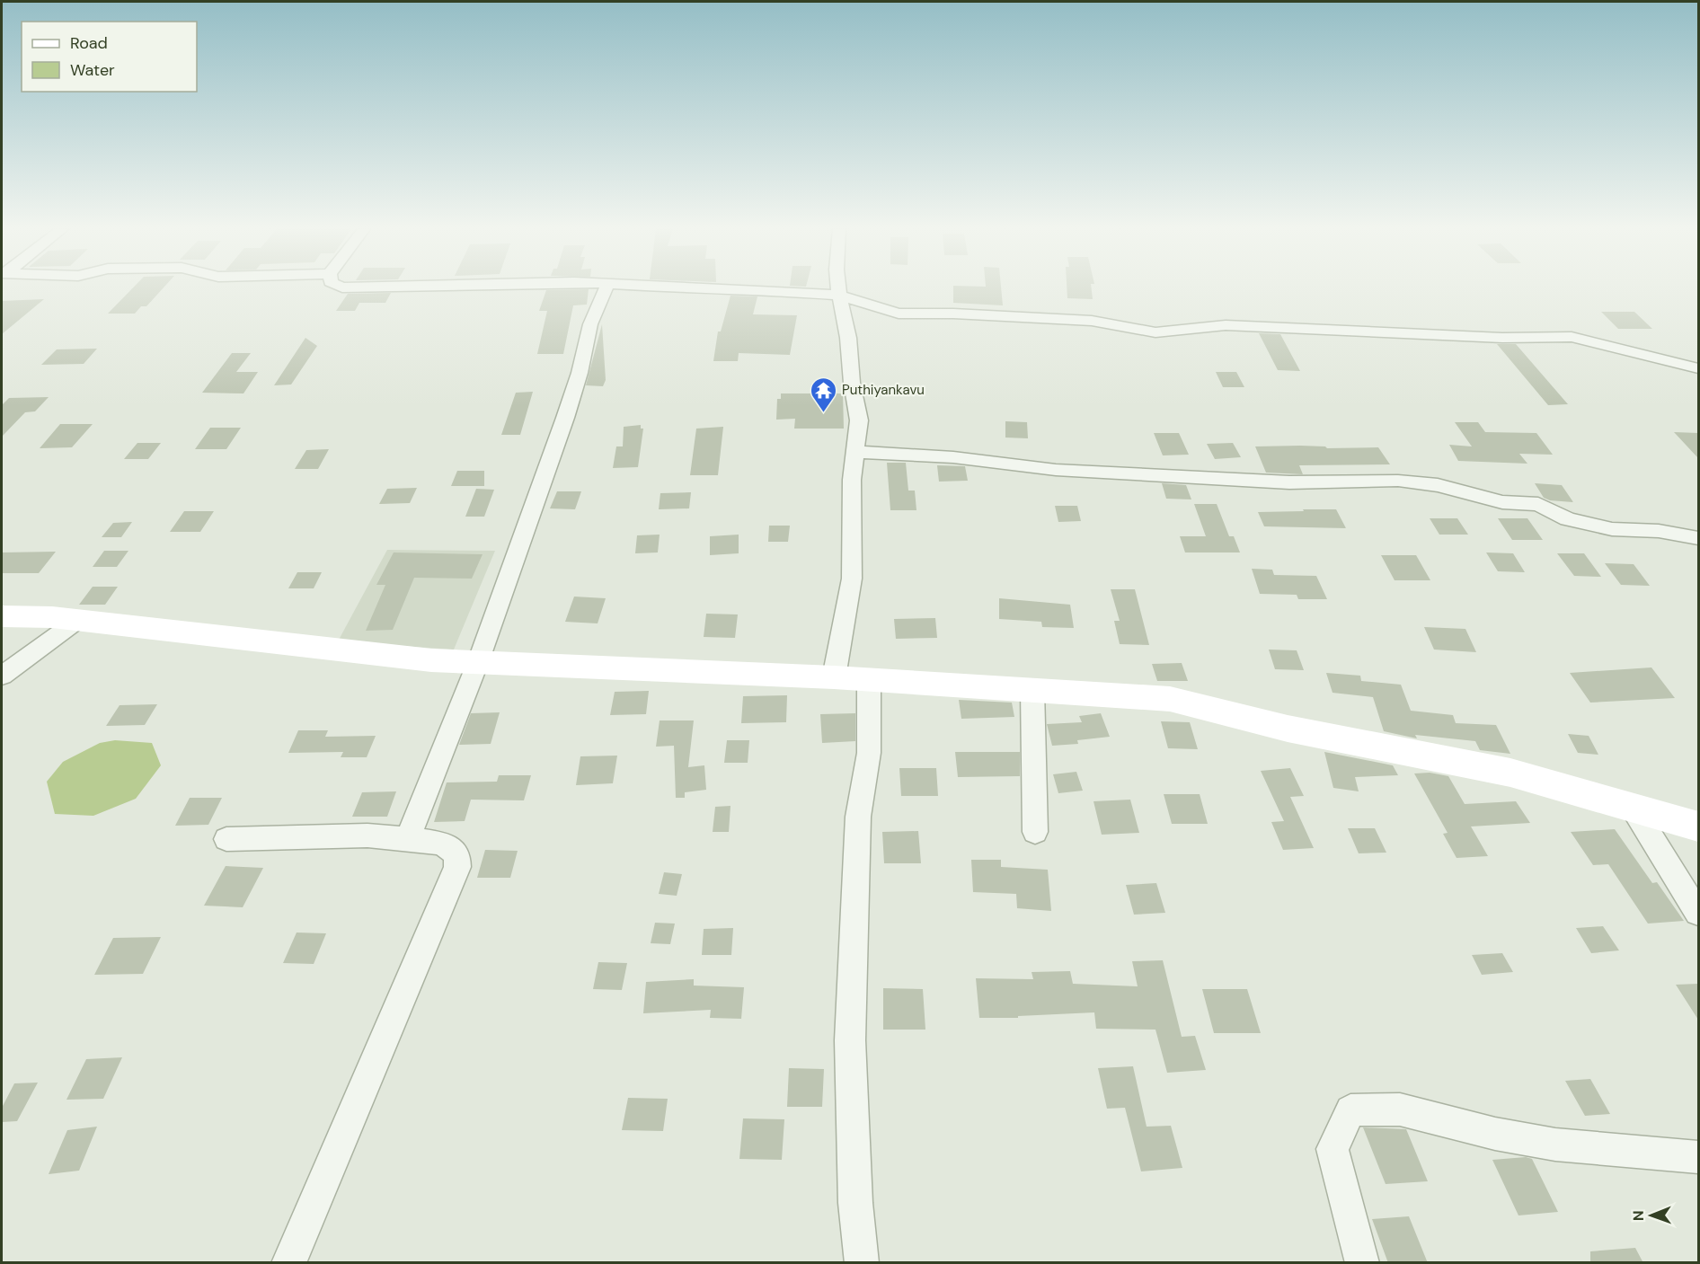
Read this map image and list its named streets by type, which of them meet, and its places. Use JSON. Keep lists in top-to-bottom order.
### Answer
{
  "places": {
    "temple": ["Puthiyankavu"]
  },
  "legend": ["Road", "Water"],
  "north": "left"
}
